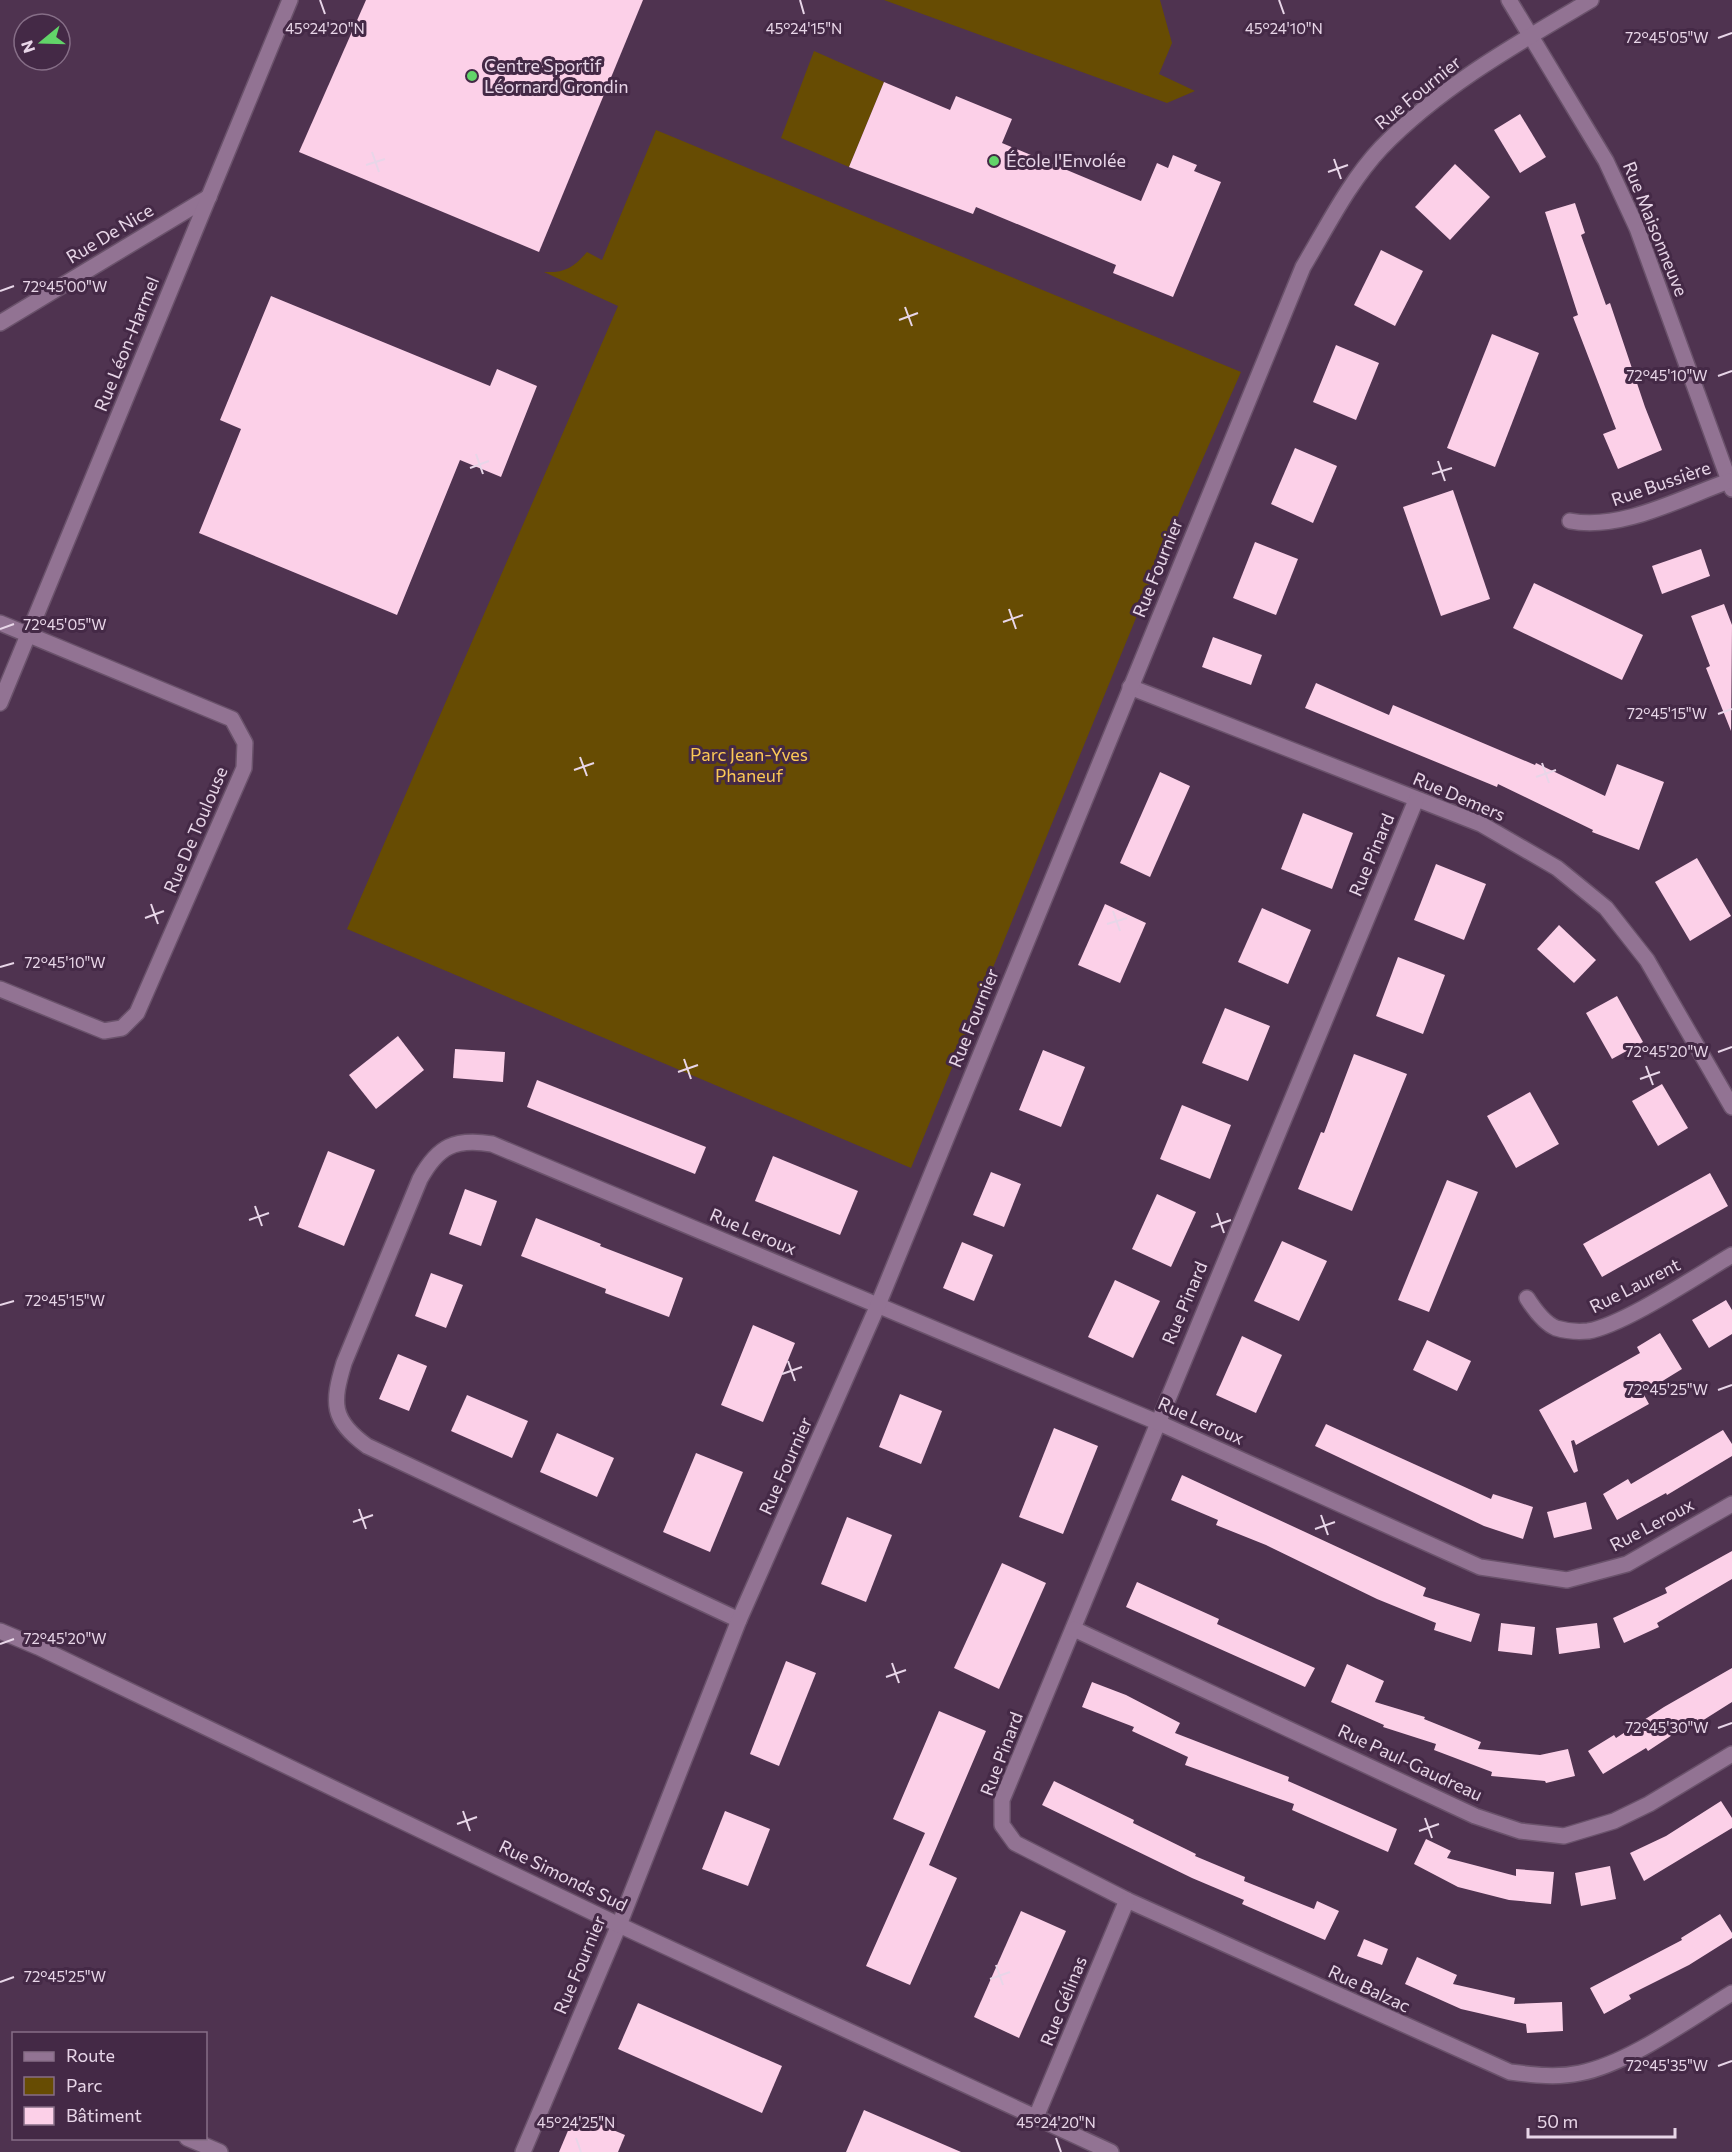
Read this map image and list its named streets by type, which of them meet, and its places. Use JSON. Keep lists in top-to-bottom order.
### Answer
{
  "streets": {
    "street": [
      "Rue Fournier",
      "Rue Maisonneuve",
      "Rue De Nice",
      "Rue Léon-Harmel",
      "Rue Bussière",
      "Rue Demers",
      "Rue De Toulouse",
      "Rue Pinard",
      "Rue Leroux",
      "Rue Laurent",
      "Rue Paul-Gaudreau",
      "Rue Simonds Sud",
      "Rue Balzac",
      "Rue Gélinas"
    ]
  },
  "crossings": [
    ["Rue Fournier", "Rue Maisonneuve"],
    ["Rue Fournier", "Rue Demers"],
    ["Rue Fournier", "Rue Leroux"],
    ["Rue Fournier", "Rue Simonds Sud"],
    ["Rue Maisonneuve", "Rue Bussière"],
    ["Rue De Nice", "Rue Léon-Harmel"],
    ["Rue Léon-Harmel", "Rue De Toulouse"],
    ["Rue Demers", "Rue Pinard"],
    ["Rue Pinard", "Rue Leroux"],
    ["Rue Pinard", "Rue Paul-Gaudreau"],
    ["Rue Pinard", "Rue Balzac"],
    ["Rue Simonds Sud", "Rue Gélinas"],
    ["Rue Balzac", "Rue Gélinas"]
  ],
  "parks": ["Parc Jean-Yves Phaneuf"],
  "places": ["Centre Sportif Léornard Grondin", "École l'Envolée"],
  "legend": ["Route", "Parc", "Bâtiment"],
  "scale_bar": "50 m",
  "north": "left",
  "coordinates": [
    "45°24'10\"N",
    "45°24'20\"N",
    "45°24'15\"N",
    "72°45'05\"W",
    "72°45'00\"W",
    "72°45'10\"W",
    "72°45'15\"W",
    "72°45'20\"W",
    "72°45'25\"W",
    "72°45'30\"W",
    "72°45'35\"W",
    "45°24'25\"N"
  ]
}
